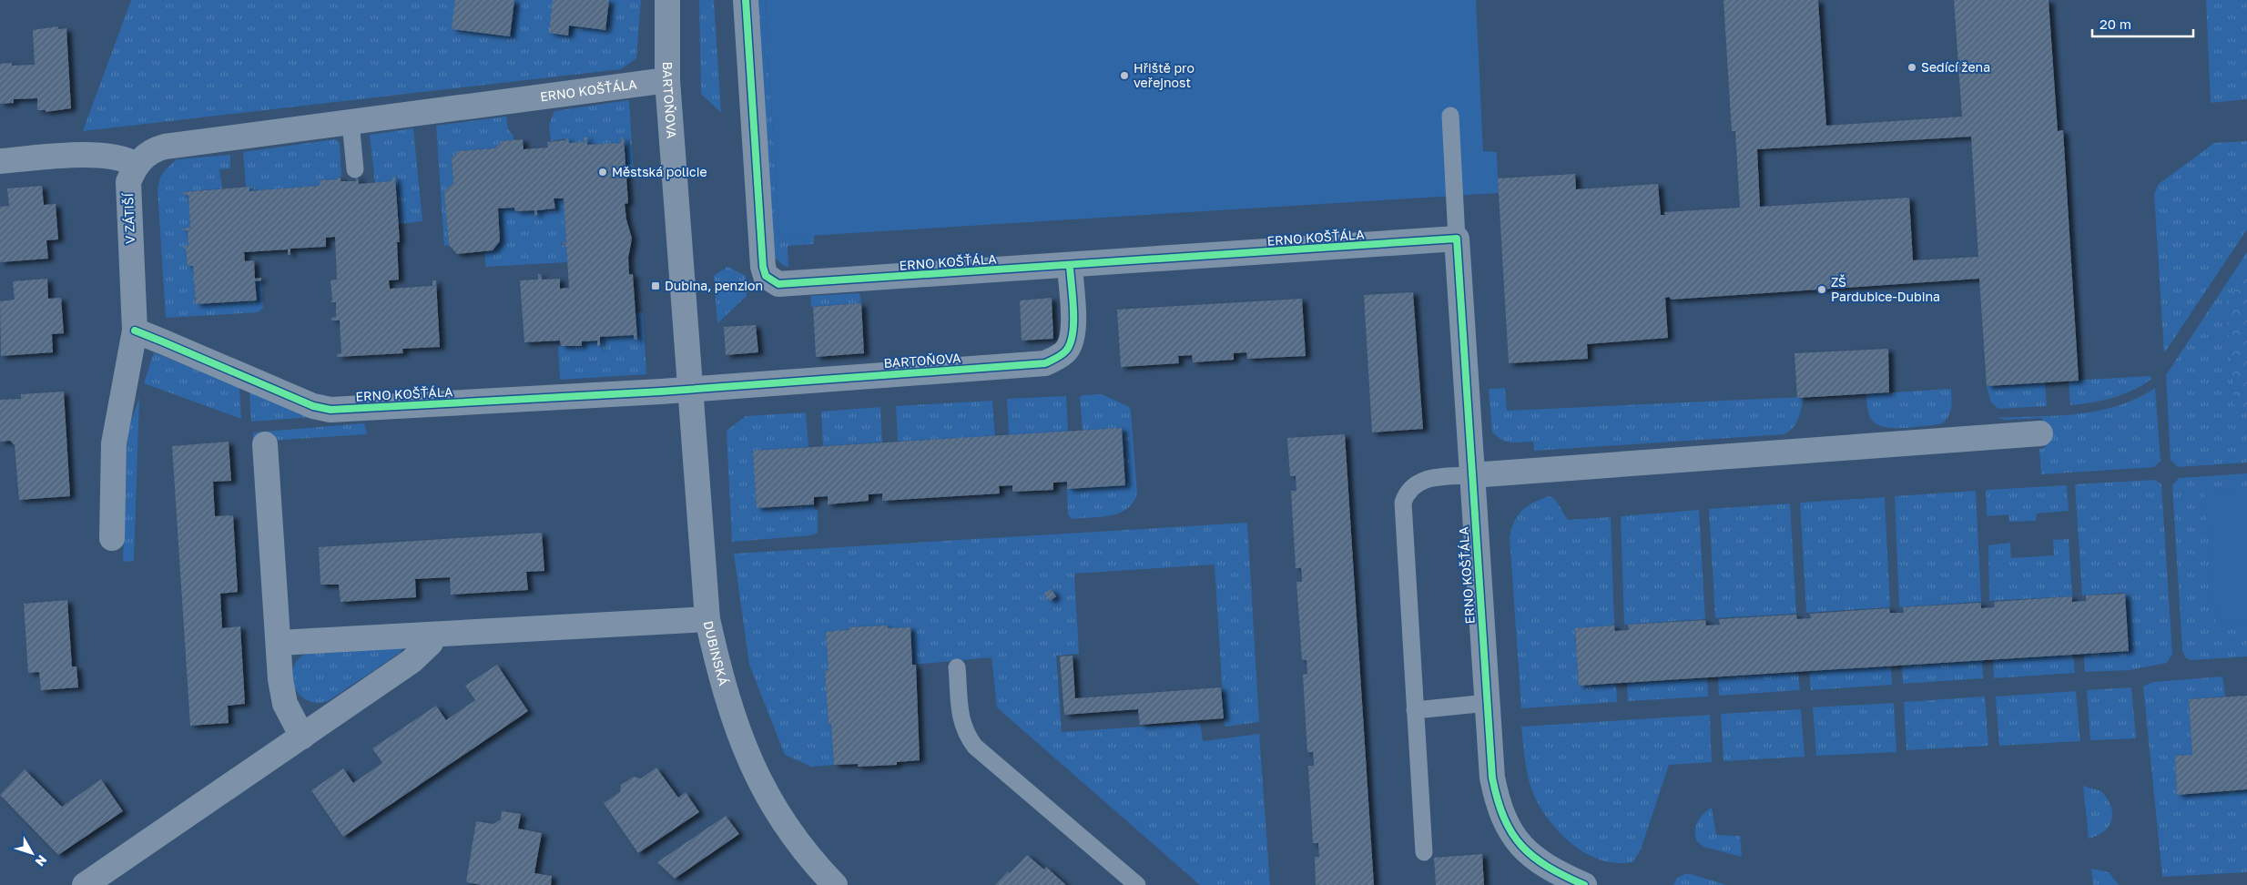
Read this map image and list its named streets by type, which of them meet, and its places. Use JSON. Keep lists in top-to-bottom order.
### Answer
{
  "streets": {
    "street": [
      "ERNO KOŠŤÁLA",
      "BARTOŇOVA",
      "V ZÁTIŠÍ",
      "DUBINSKÁ"
    ]
  },
  "crossings": [
    ["ERNO KOŠŤÁLA", "BARTOŇOVA"],
    ["ERNO KOŠŤÁLA", "V ZÁTIŠÍ"],
    ["ERNO KOŠŤÁLA", "DUBINSKÁ"],
    ["BARTOŇOVA", "DUBINSKÁ"]
  ],
  "places": {
    "other": [
      "Sedící žena",
      "Hřiště pro veřejnost",
      "Městská policie",
      "ZŠ Pardubice-Dubina"
    ],
    "transit": ["Dubina, penzion"]
  },
  "scale_bar": "20 m",
  "north": "bottom right"
}
